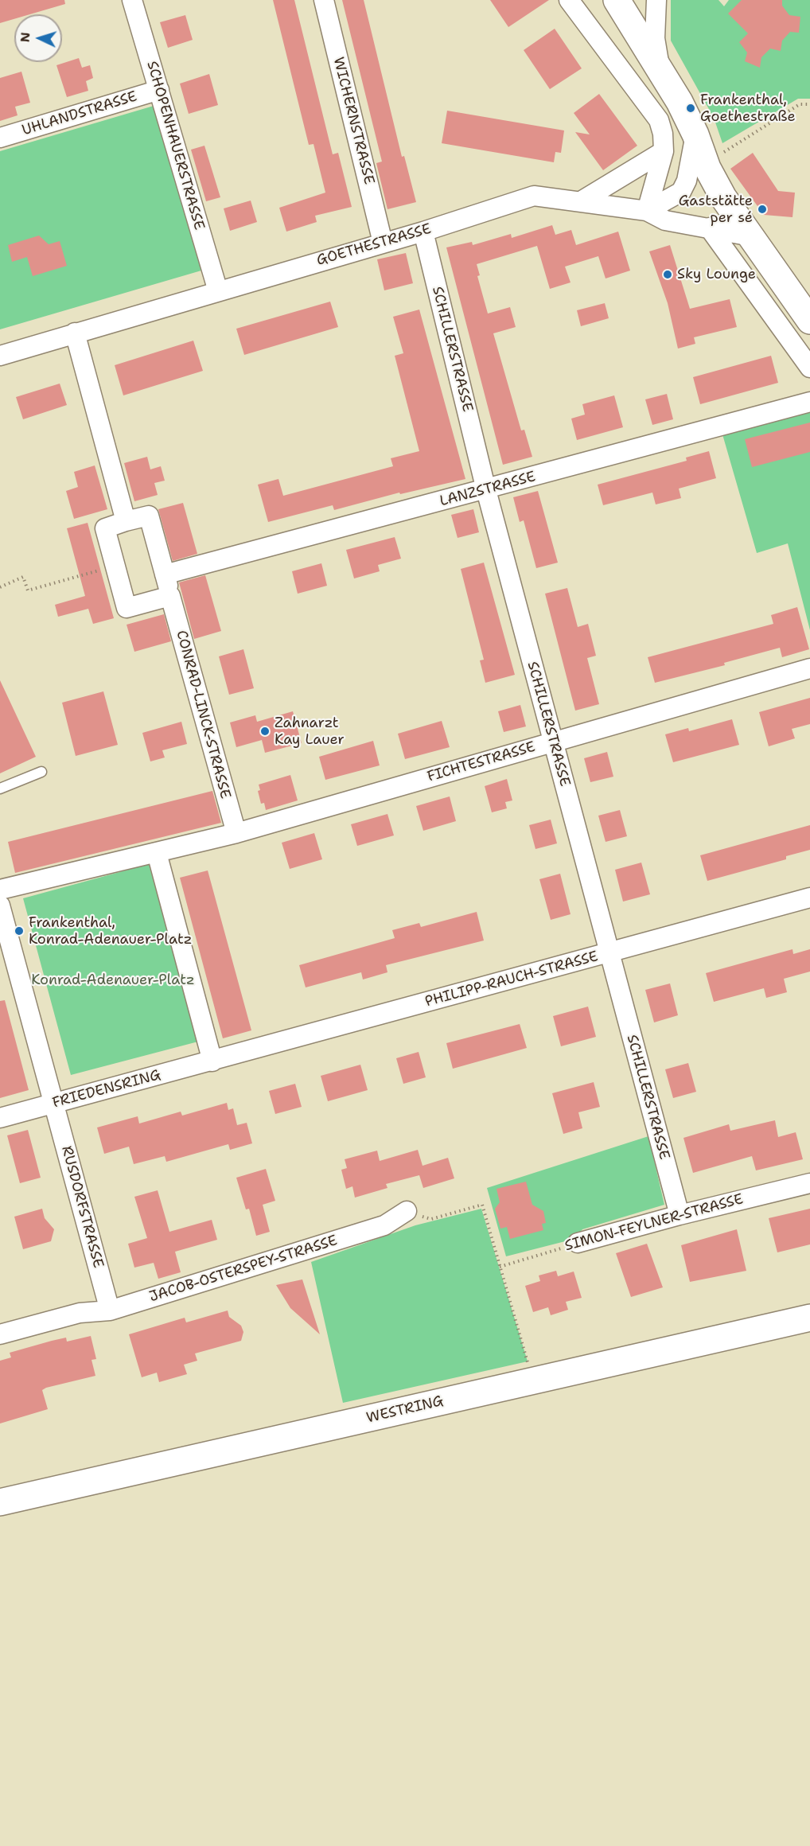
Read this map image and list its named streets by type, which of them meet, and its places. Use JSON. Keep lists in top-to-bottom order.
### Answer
{
  "streets": {
    "main road": ["WESTRING"],
    "street": [
      "UHLANDSTRASSE",
      "WICHERNSTRASSE",
      "SCHOPENHAUERSTRASSE",
      "GOETHESTRASSE",
      "SCHILLERSTRASSE",
      "LANZSTRASSE",
      "CONRAD-LINCK-STRASSE",
      "FICHTESTRASSE",
      "PHILIPP-RAUCH-STRASSE",
      "FRIEDENSRING",
      "RUSDORFSTRASSE",
      "SIMON-FEYLNER-STRASSE",
      "JACOB-OSTERSPEY-STRASSE"
    ]
  },
  "crossings": [
    ["UHLANDSTRASSE", "SCHOPENHAUERSTRASSE"],
    ["WICHERNSTRASSE", "GOETHESTRASSE"],
    ["SCHOPENHAUERSTRASSE", "GOETHESTRASSE"],
    ["GOETHESTRASSE", "SCHILLERSTRASSE"],
    ["SCHILLERSTRASSE", "LANZSTRASSE"],
    ["SCHILLERSTRASSE", "FICHTESTRASSE"],
    ["SCHILLERSTRASSE", "PHILIPP-RAUCH-STRASSE"],
    ["SCHILLERSTRASSE", "SIMON-FEYLNER-STRASSE"],
    ["LANZSTRASSE", "CONRAD-LINCK-STRASSE"],
    ["CONRAD-LINCK-STRASSE", "FICHTESTRASSE"],
    ["PHILIPP-RAUCH-STRASSE", "FRIEDENSRING"],
    ["FRIEDENSRING", "RUSDORFSTRASSE"],
    ["RUSDORFSTRASSE", "JACOB-OSTERSPEY-STRASSE"]
  ],
  "parks": ["Konrad-Adenauer-Platz"],
  "places": [
    "Frankenthal, Goethestraße",
    "Gaststätte per sé",
    "Sky Lounge",
    "Zahnarzt Kay Lauer",
    "Frankenthal, Konrad-Adenauer-Platz"
  ],
  "north": "left"
}
